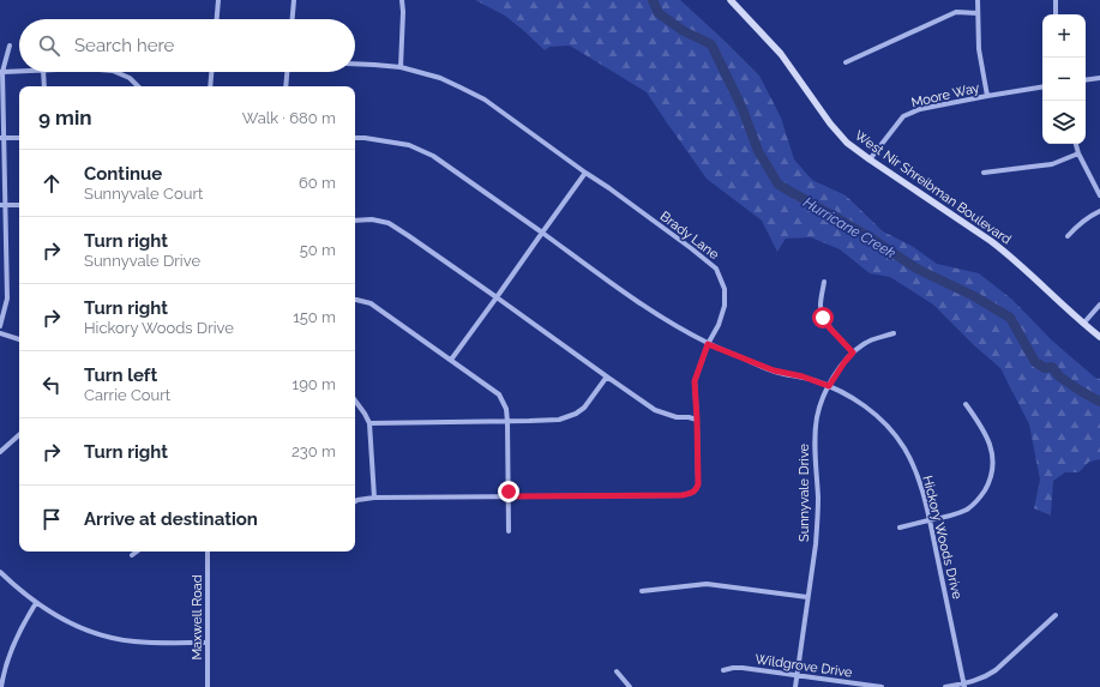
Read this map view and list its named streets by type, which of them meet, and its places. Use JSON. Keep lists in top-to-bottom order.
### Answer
{
  "streets": {
    "main road": ["West Nir Shreibman Boulevard"],
    "street": [
      "Moore Way",
      "Brady Lane",
      "Sunnyvale Drive",
      "Hickory Woods Drive",
      "Maxwell Road",
      "Wildgrove Drive"
    ]
  },
  "crossings": [
    ["Moore Way", "West Nir Shreibman Boulevard"],
    ["Brady Lane", "Hickory Woods Drive"],
    ["Sunnyvale Drive", "Hickory Woods Drive"],
    ["Sunnyvale Drive", "Wildgrove Drive"]
  ],
  "water": ["Hurricane Creek"],
  "page": {
    "map_buttons": ["+", "−"],
    "search": "Search here",
    "heading": ["9 min", "Walk · 680 m"],
    "list": [
      ["Continue", "Sunnyvale Court", "60 m"],
      ["Turn right", "Sunnyvale Drive", "50 m"],
      ["Turn right", "Hickory Woods Drive", "150 m"],
      ["Turn left", "Carrie Court", "190 m"],
      ["Turn right", "230 m"],
      "Arrive at destination"
    ]
  }
}
